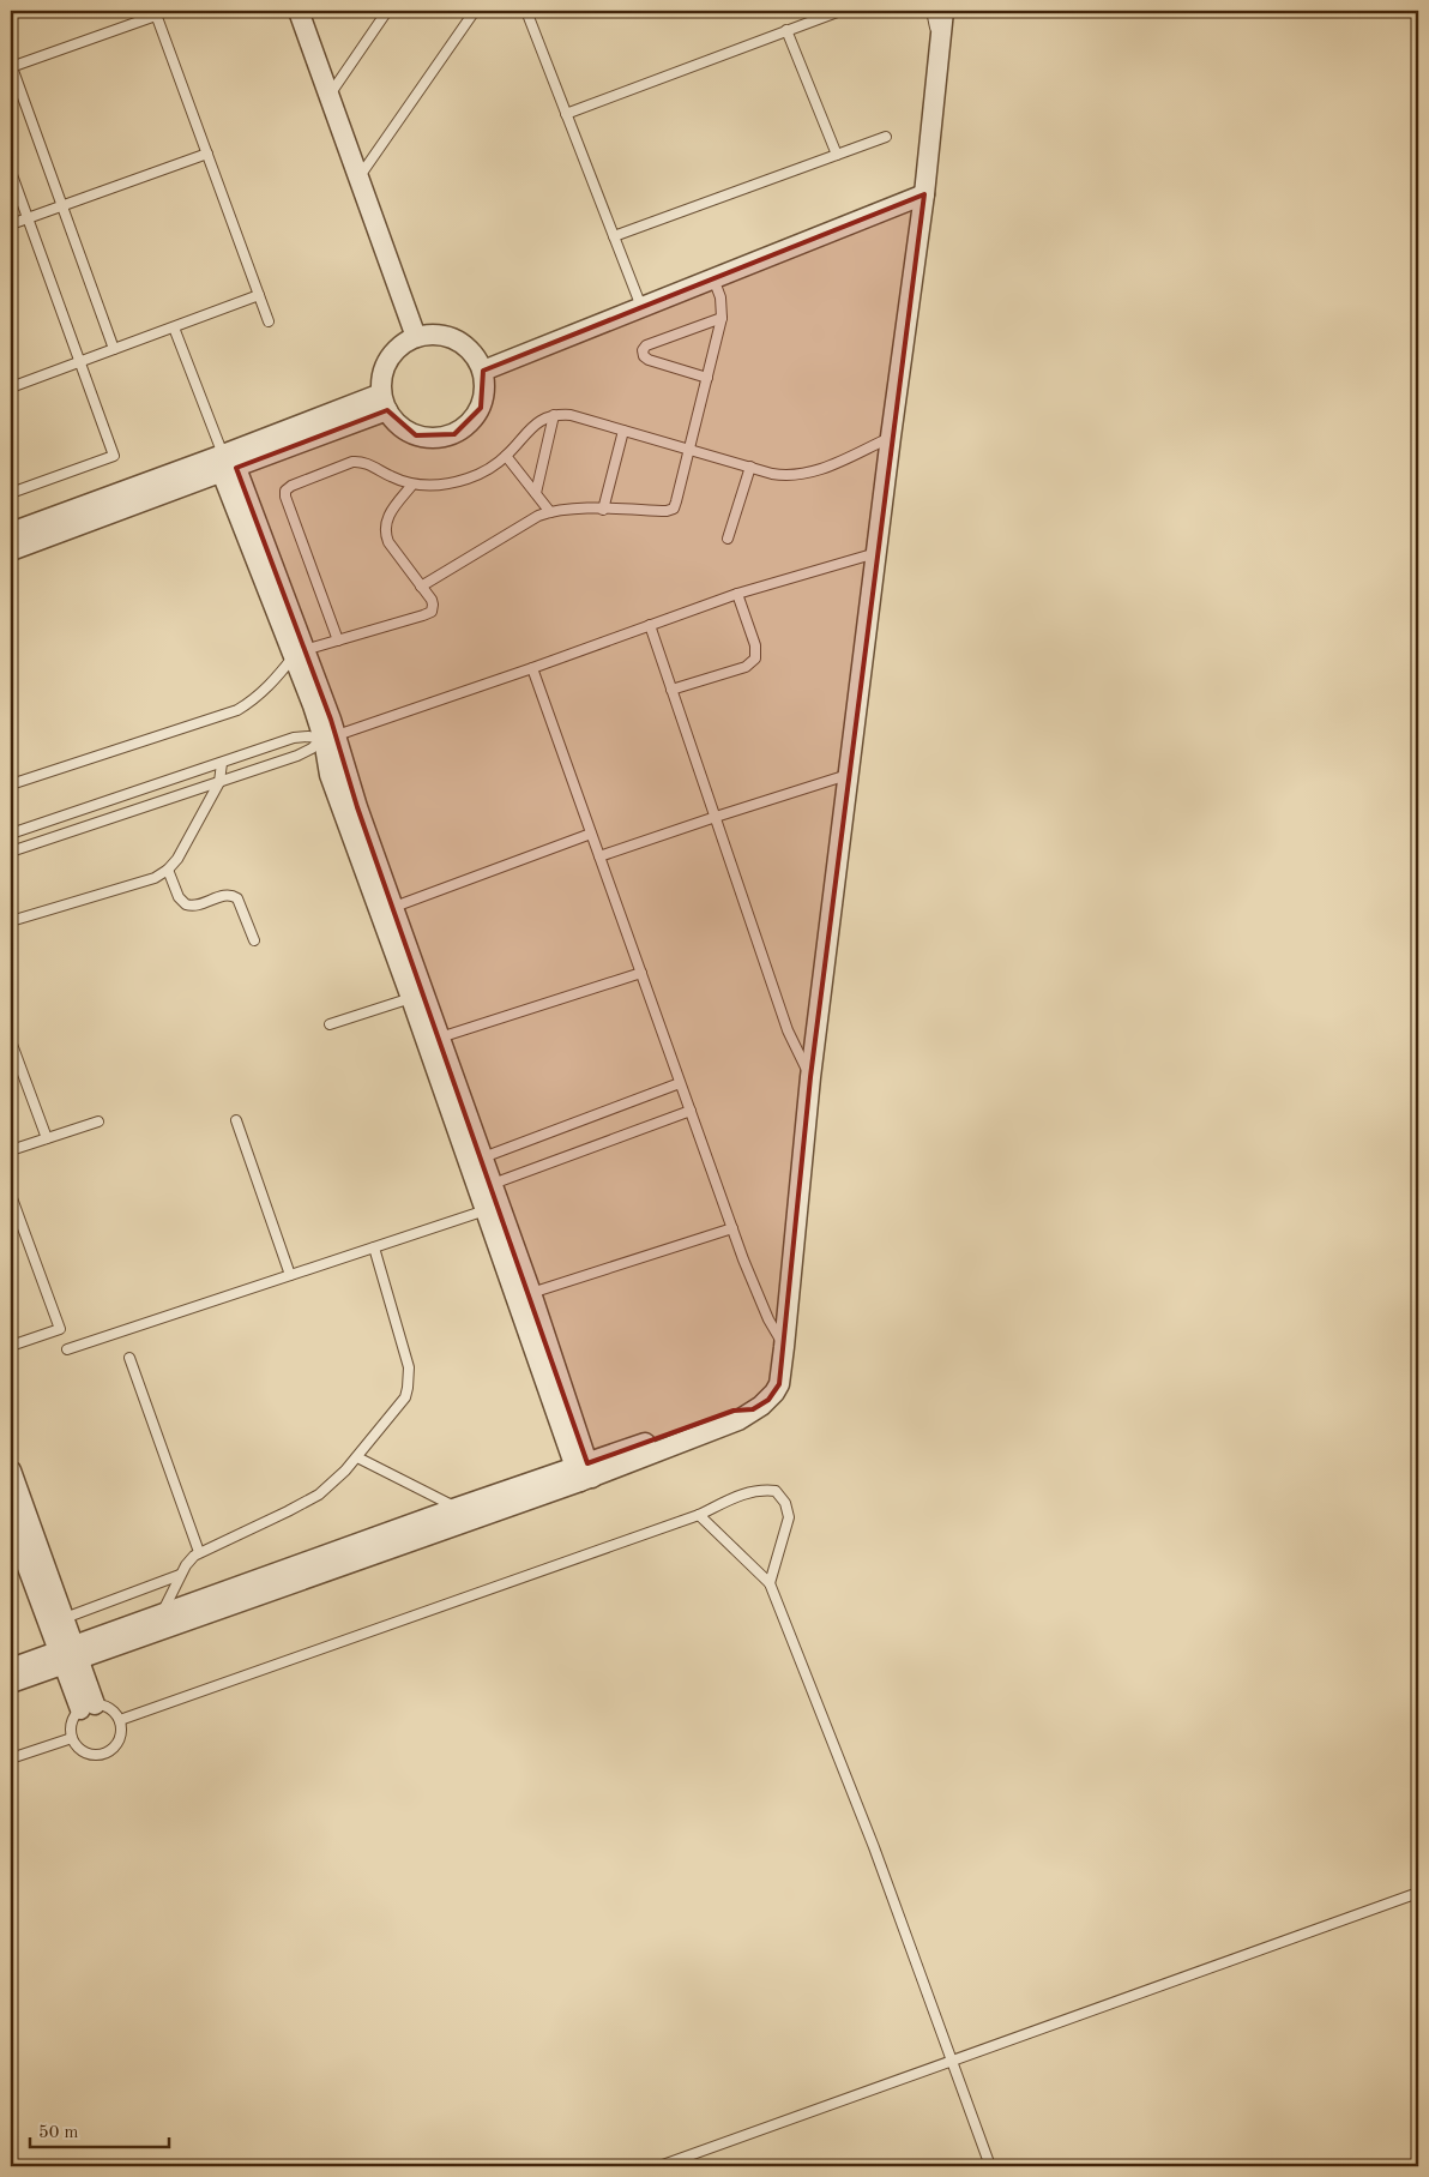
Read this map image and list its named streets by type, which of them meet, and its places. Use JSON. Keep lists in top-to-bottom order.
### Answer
{
  "scale_bar": "50 m"
}
